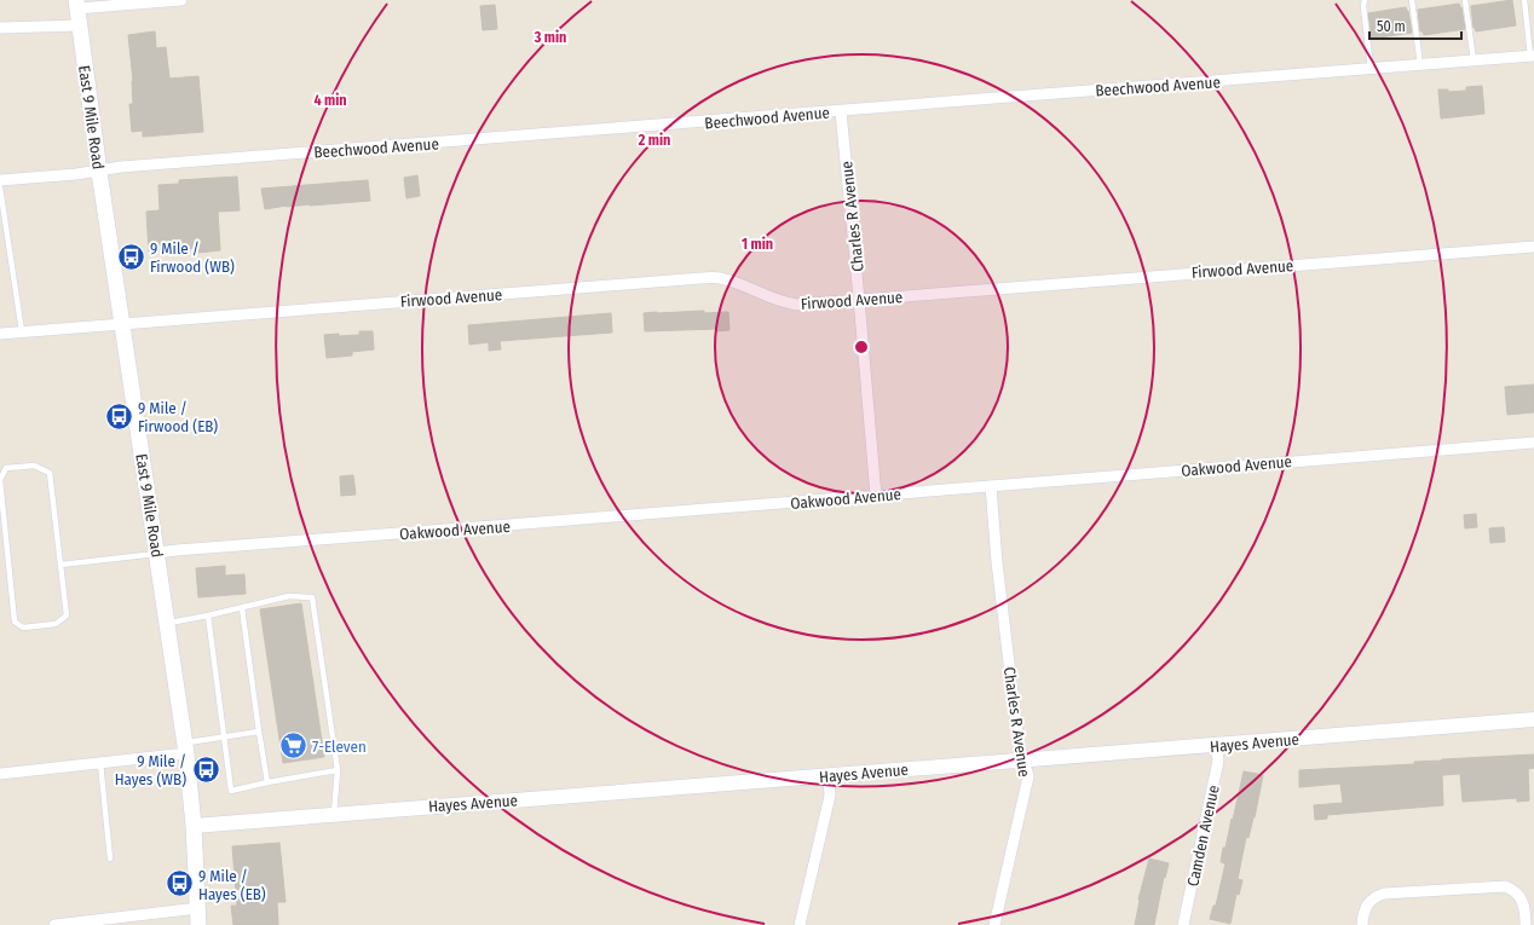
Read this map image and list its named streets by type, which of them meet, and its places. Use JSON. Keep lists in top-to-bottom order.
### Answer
{
  "streets": {
    "main road": ["East 9 Mile Road"],
    "street": [
      "Beechwood Avenue",
      "Charles R Avenue",
      "Firwood Avenue",
      "Oakwood Avenue",
      "Hayes Avenue",
      "Camden Avenue"
    ]
  },
  "crossings": [
    ["Beechwood Avenue", "East 9 Mile Road"],
    ["Beechwood Avenue", "Charles R Avenue"],
    ["East 9 Mile Road", "Firwood Avenue"],
    ["East 9 Mile Road", "Oakwood Avenue"],
    ["East 9 Mile Road", "Hayes Avenue"],
    ["Charles R Avenue", "Firwood Avenue"],
    ["Charles R Avenue", "Oakwood Avenue"],
    ["Charles R Avenue", "Hayes Avenue"],
    ["Hayes Avenue", "Camden Avenue"]
  ],
  "places": {
    "bus stop": [
      "9 Mile / Firwood (WB)",
      "9 Mile / Firwood (EB)",
      "9 Mile / Hayes (WB)",
      "9 Mile / Hayes (EB)"
    ],
    "supermarket": ["7-Eleven"]
  },
  "scale_bar": "50 m",
  "rings": [
    "3 min",
    "4 min",
    "2 min",
    "1 min"
  ]
}
